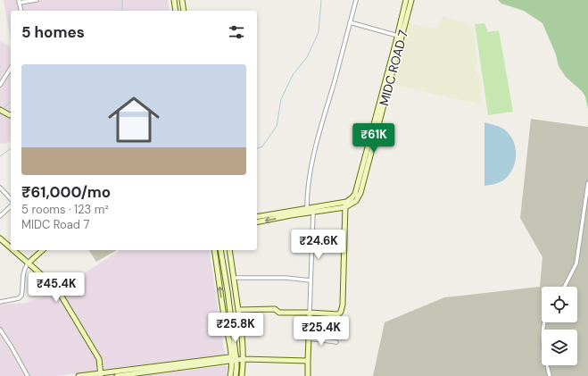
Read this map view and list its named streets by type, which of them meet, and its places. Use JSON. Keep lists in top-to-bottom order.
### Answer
{
  "streets": {
    "street": ["MIDC ROAD 7"]
  },
  "page": {
    "heading": "5 homes",
    "list": [
      {
        "name": "₹61,000/mo",
        "note": "5 rooms · 123 m² · MIDC Road 7"
      }
    ],
    "price": [
      "₹61K",
      "₹24.6K",
      "₹45.4K",
      "₹25.8K",
      "₹25.4K"
    ]
  }
}
